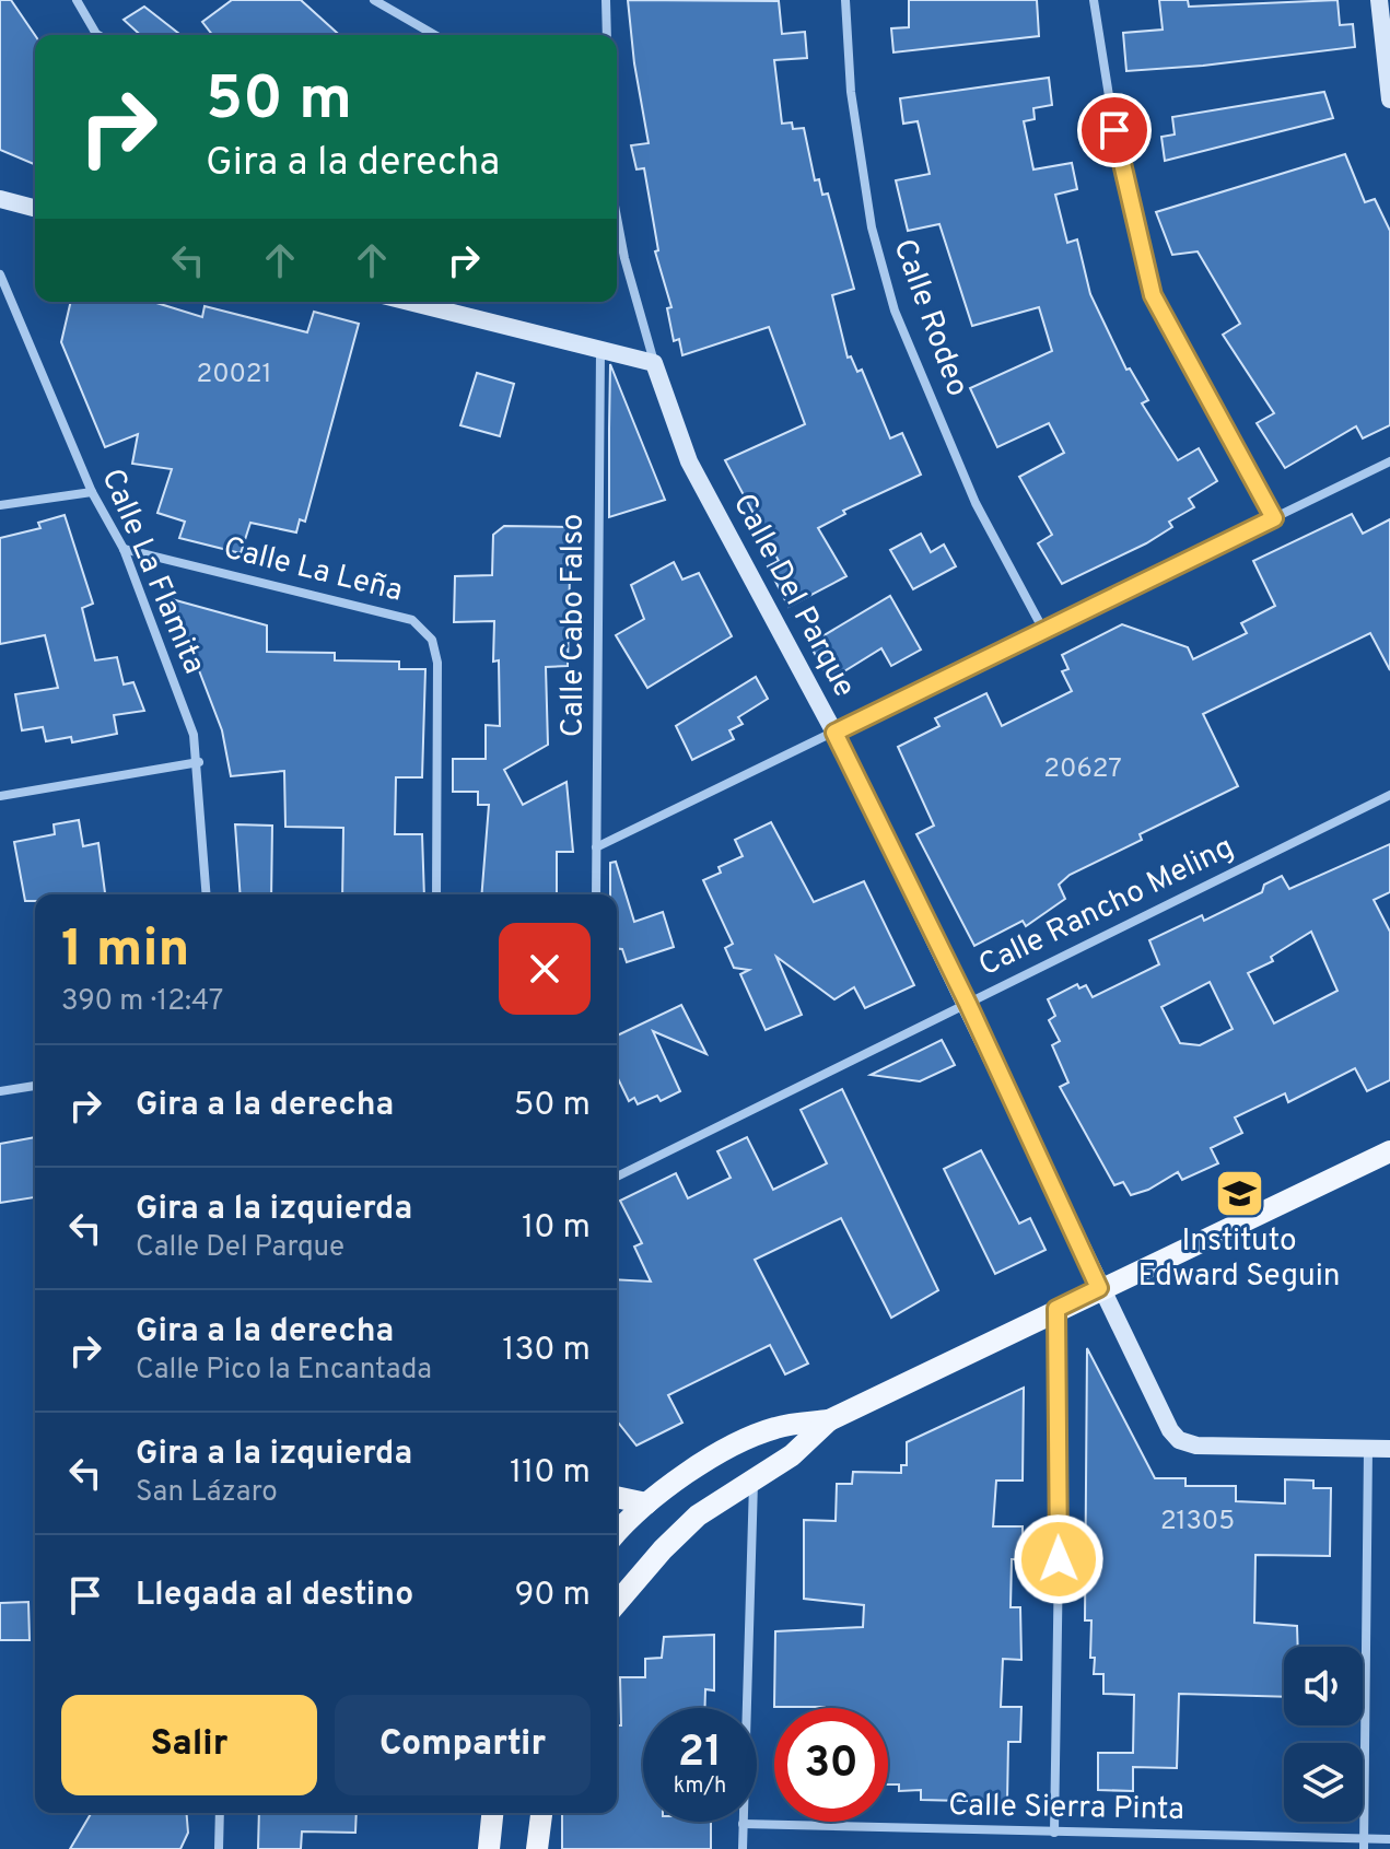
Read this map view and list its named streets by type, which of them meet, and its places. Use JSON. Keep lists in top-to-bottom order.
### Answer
{
  "streets": {
    "street": [
      "Calle Rodeo",
      "Calle La Leña",
      "Calle La Flamita",
      "Calle Del Parque",
      "Calle Cabo Falso",
      "Calle Rancho Meling",
      "Calle Sierra Pinta"
    ]
  },
  "crossings": [
    ["Calle La Leña", "Calle La Flamita"],
    ["Calle Del Parque", "Calle Rancho Meling"]
  ],
  "places": {
    "school or university": ["Instituto Edward Seguin"]
  },
  "house_numbers": ["20021", "20627", "21305"],
  "page": {
    "turn": ["50 m", "Gira a la derecha"],
    "heading": ["1 min", "390 m · 12:47"],
    "list": [
      {
        "name": "Gira a la derecha",
        "value": "50 m"
      },
      {
        "name": "Gira a la izquierda",
        "note": "Calle Del Parque",
        "value": "10 m"
      },
      {
        "name": "Gira a la derecha",
        "note": "Calle Pico la Encantada",
        "value": "130 m"
      },
      {
        "name": "Gira a la izquierda",
        "note": "San Lázaro",
        "value": "110 m"
      },
      {
        "name": "Llegada al destino",
        "value": "90 m"
      }
    ],
    "buttons": ["Salir", "Compartir"],
    "speed": "21 km/h",
    "limit": "30"
  }
}
